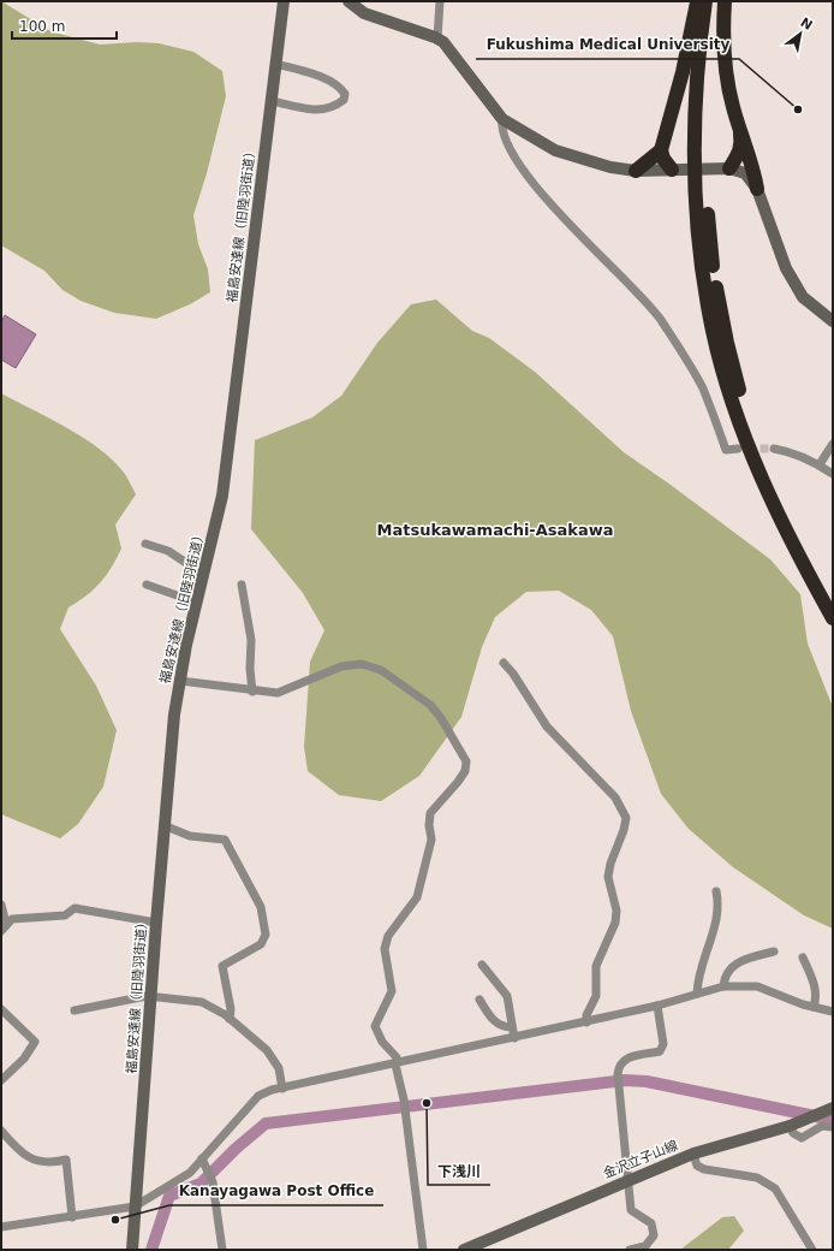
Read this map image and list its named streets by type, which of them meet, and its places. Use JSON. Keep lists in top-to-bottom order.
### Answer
{
  "streets": {
    "main road": ["福島安達線（旧陸羽街道）", "金沢立子山線"]
  },
  "districts": ["Matsukawamachi-Asakawa"],
  "places": ["Fukushima Medical University", "下浅川", "Kanayagawa Post Office"],
  "scale_bar": "100 m",
  "north": "top right"
}
